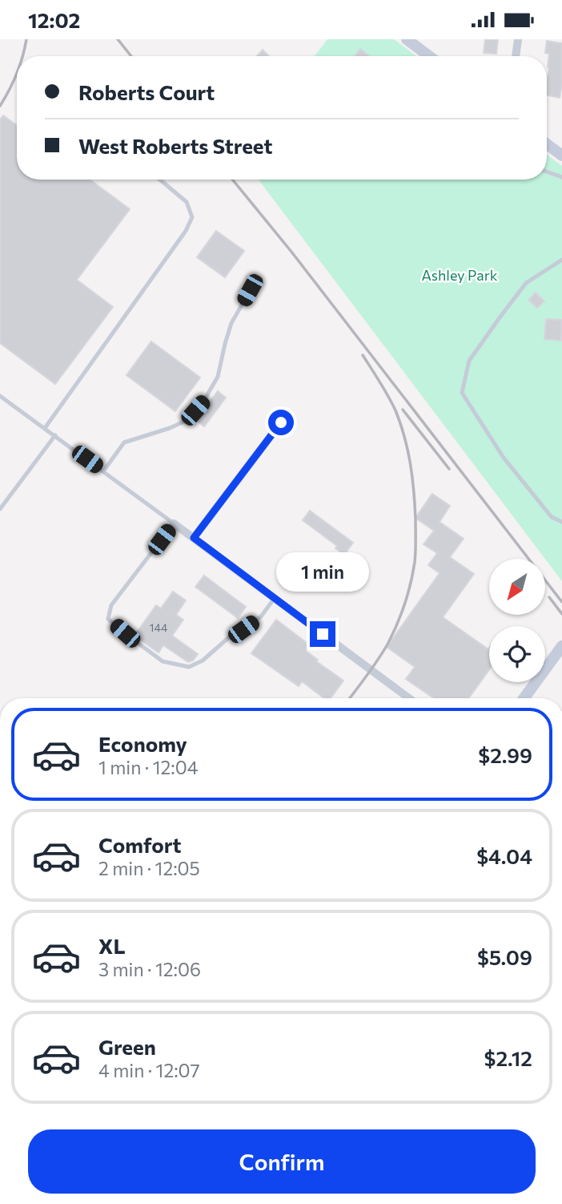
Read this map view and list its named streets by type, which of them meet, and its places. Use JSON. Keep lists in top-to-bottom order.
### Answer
{
  "parks": ["Ashley Park"],
  "house_numbers": ["144"],
  "north": "bottom left",
  "page": {
    "status": "12:02",
    "banner": ["Roberts Court", "West Roberts Street"],
    "bubble": "1 min",
    "list": [
      {
        "name": "Economy",
        "note": "1 min · 12:04",
        "value": "$2.99"
      },
      {
        "name": "Comfort",
        "note": "2 min · 12:05",
        "value": "$4.04"
      },
      {
        "name": "XL",
        "note": "3 min · 12:06",
        "value": "$5.09"
      },
      {
        "name": "Green",
        "note": "4 min · 12:07",
        "value": "$2.12"
      }
    ],
    "buttons": "Confirm"
  }
}
